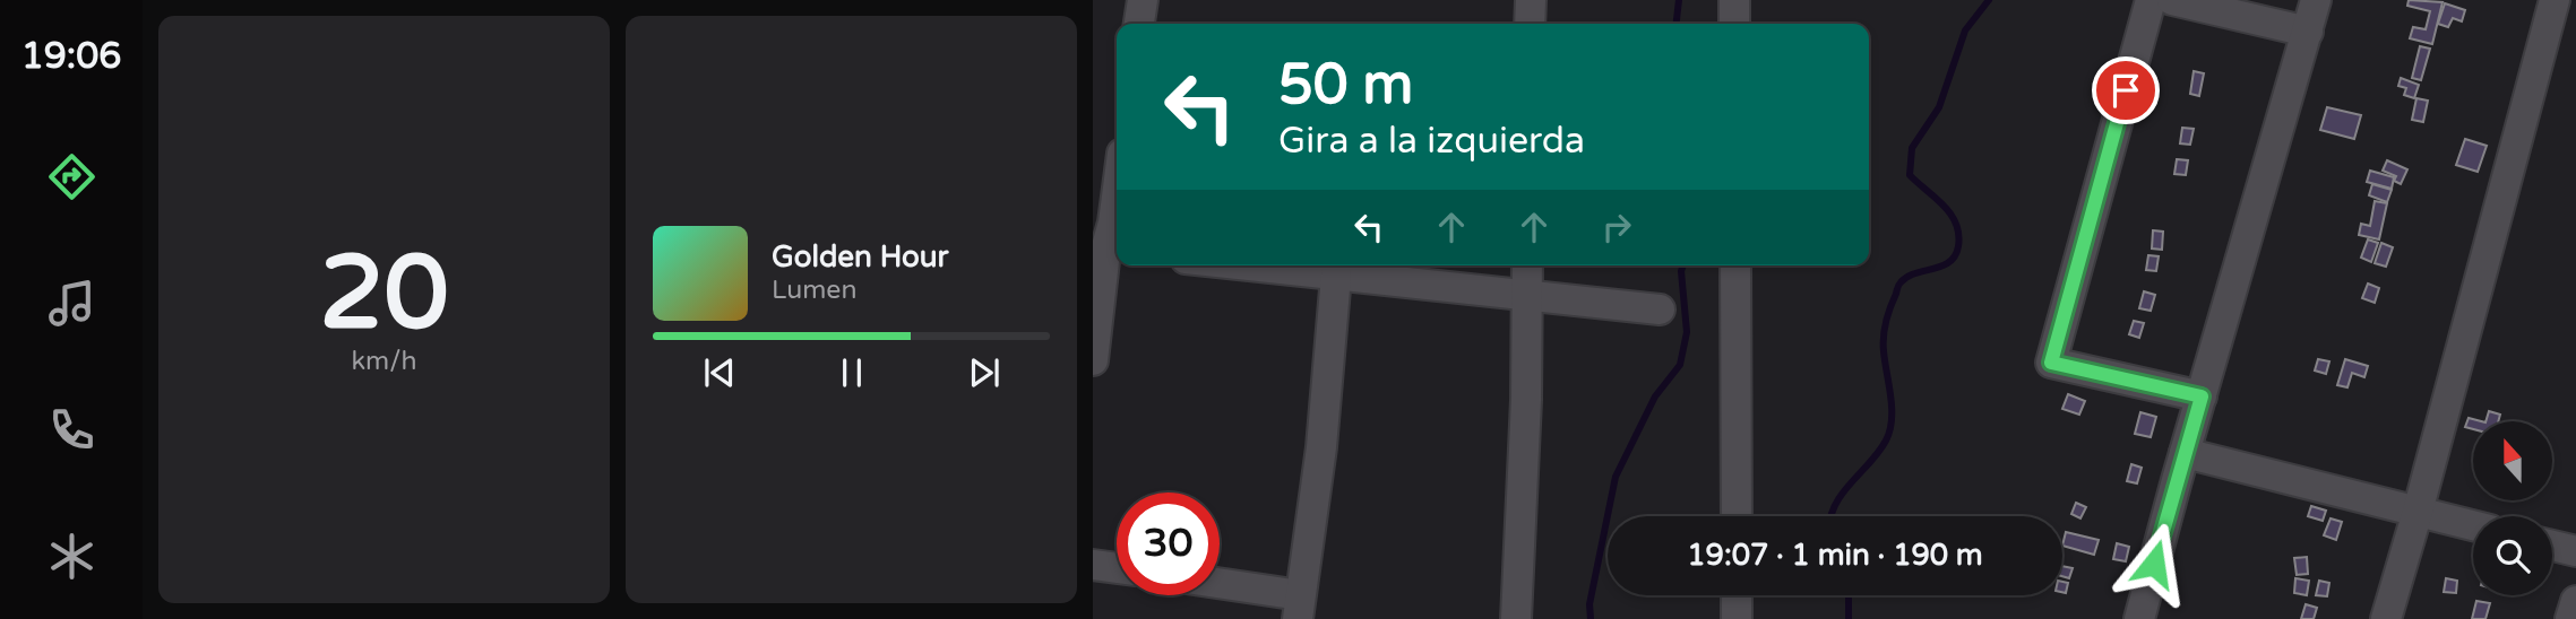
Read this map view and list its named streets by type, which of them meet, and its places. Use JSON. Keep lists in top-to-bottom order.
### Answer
{
  "north": "top",
  "page": {
    "tabs": "19:06",
    "tile": ["20", "km/h"],
    "turn": ["50 m", "Gira a la izquierda"],
    "song": ["Golden Hour", "Lumen"],
    "limit": "30",
    "trip": "19:07 · 1 min · 190 m"
  }
}
